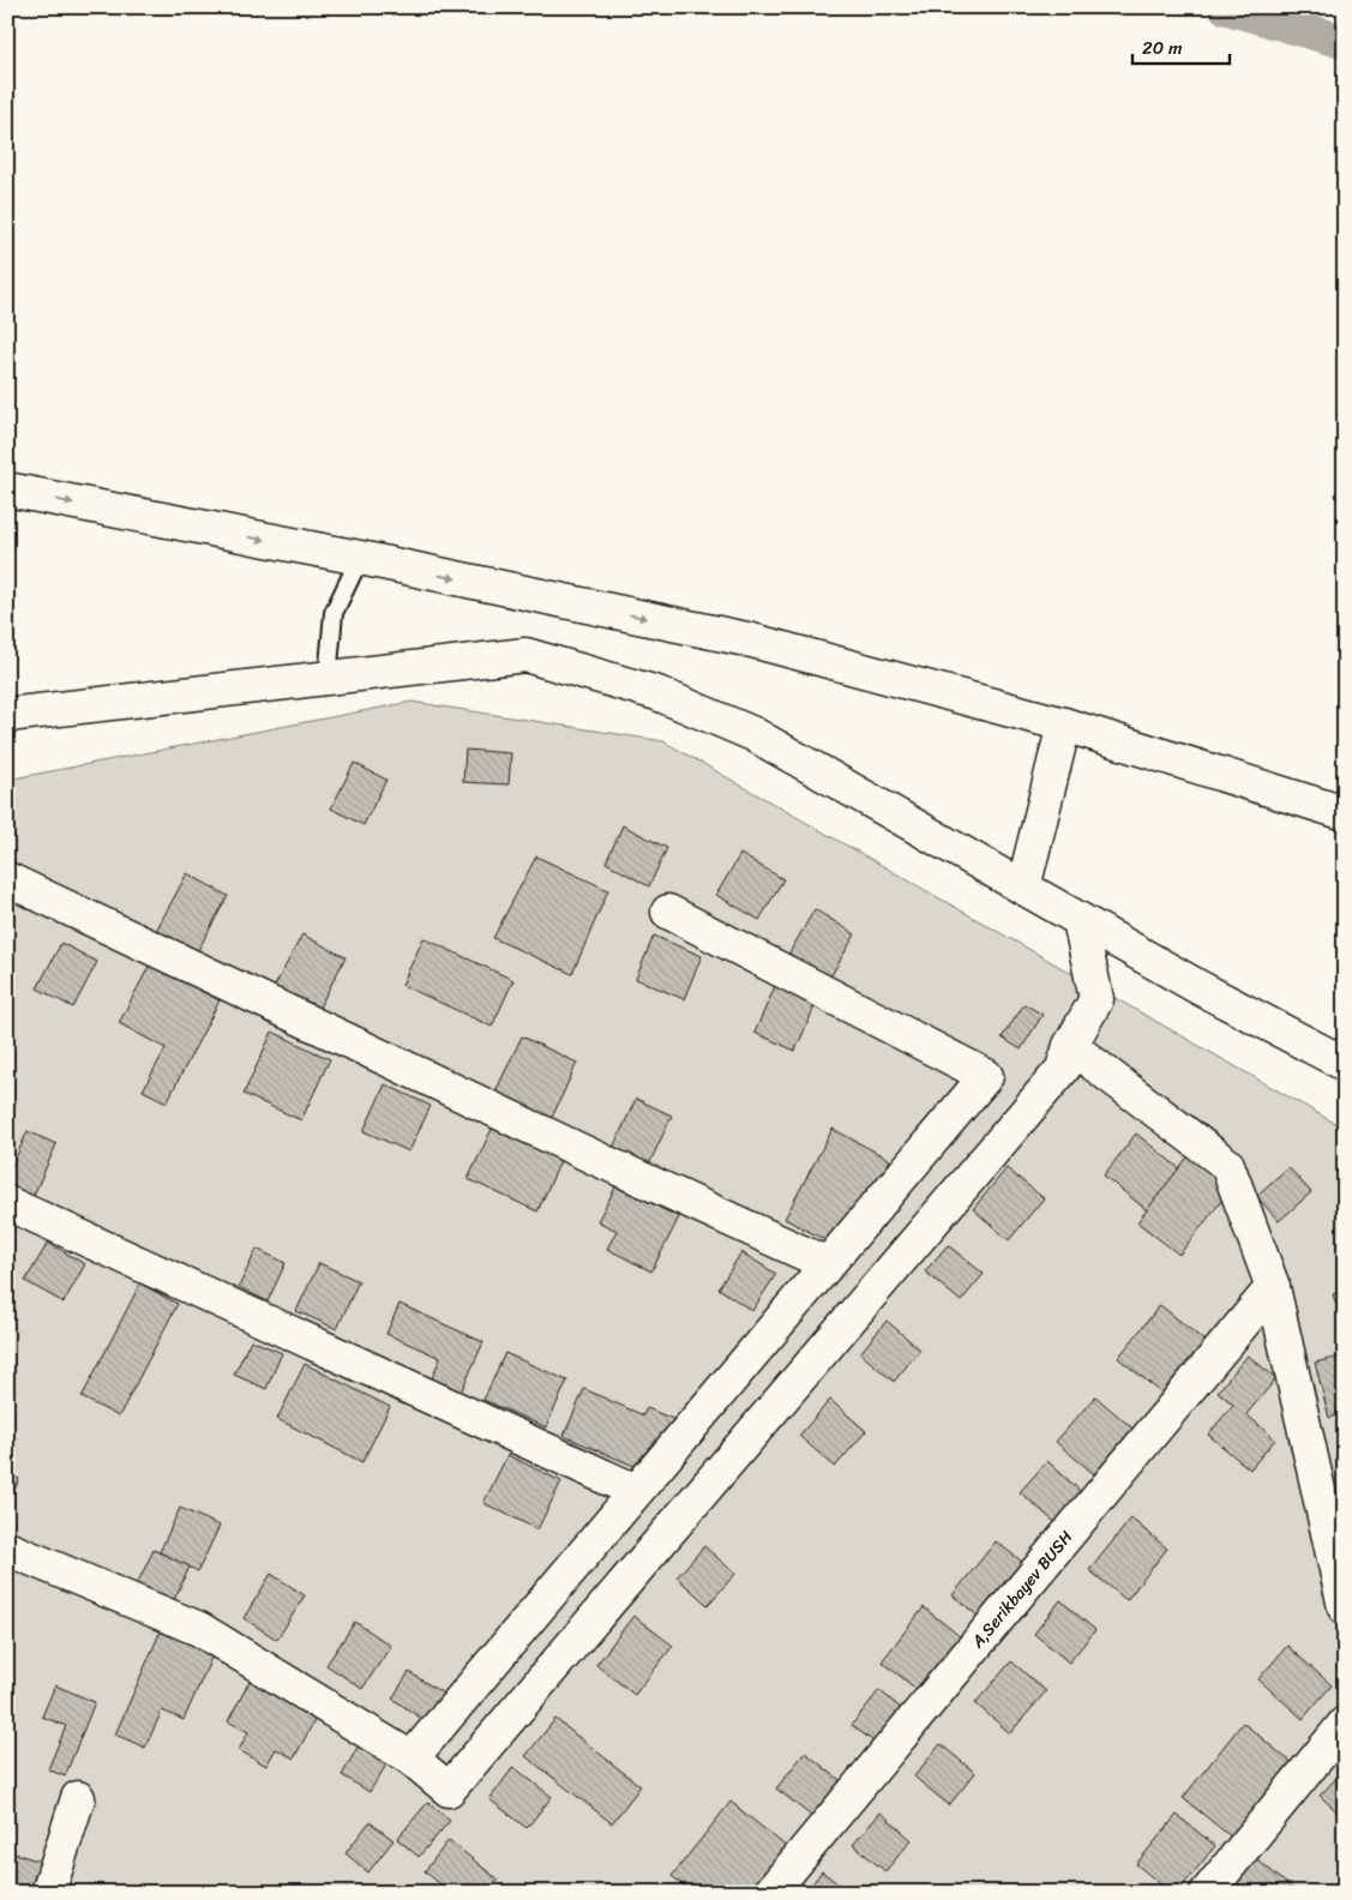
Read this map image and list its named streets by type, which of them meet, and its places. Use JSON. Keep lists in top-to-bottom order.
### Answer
{
  "streets": {
    "street": ["A,Serikbayev BUSH"]
  },
  "scale_bar": "20 m"
}
